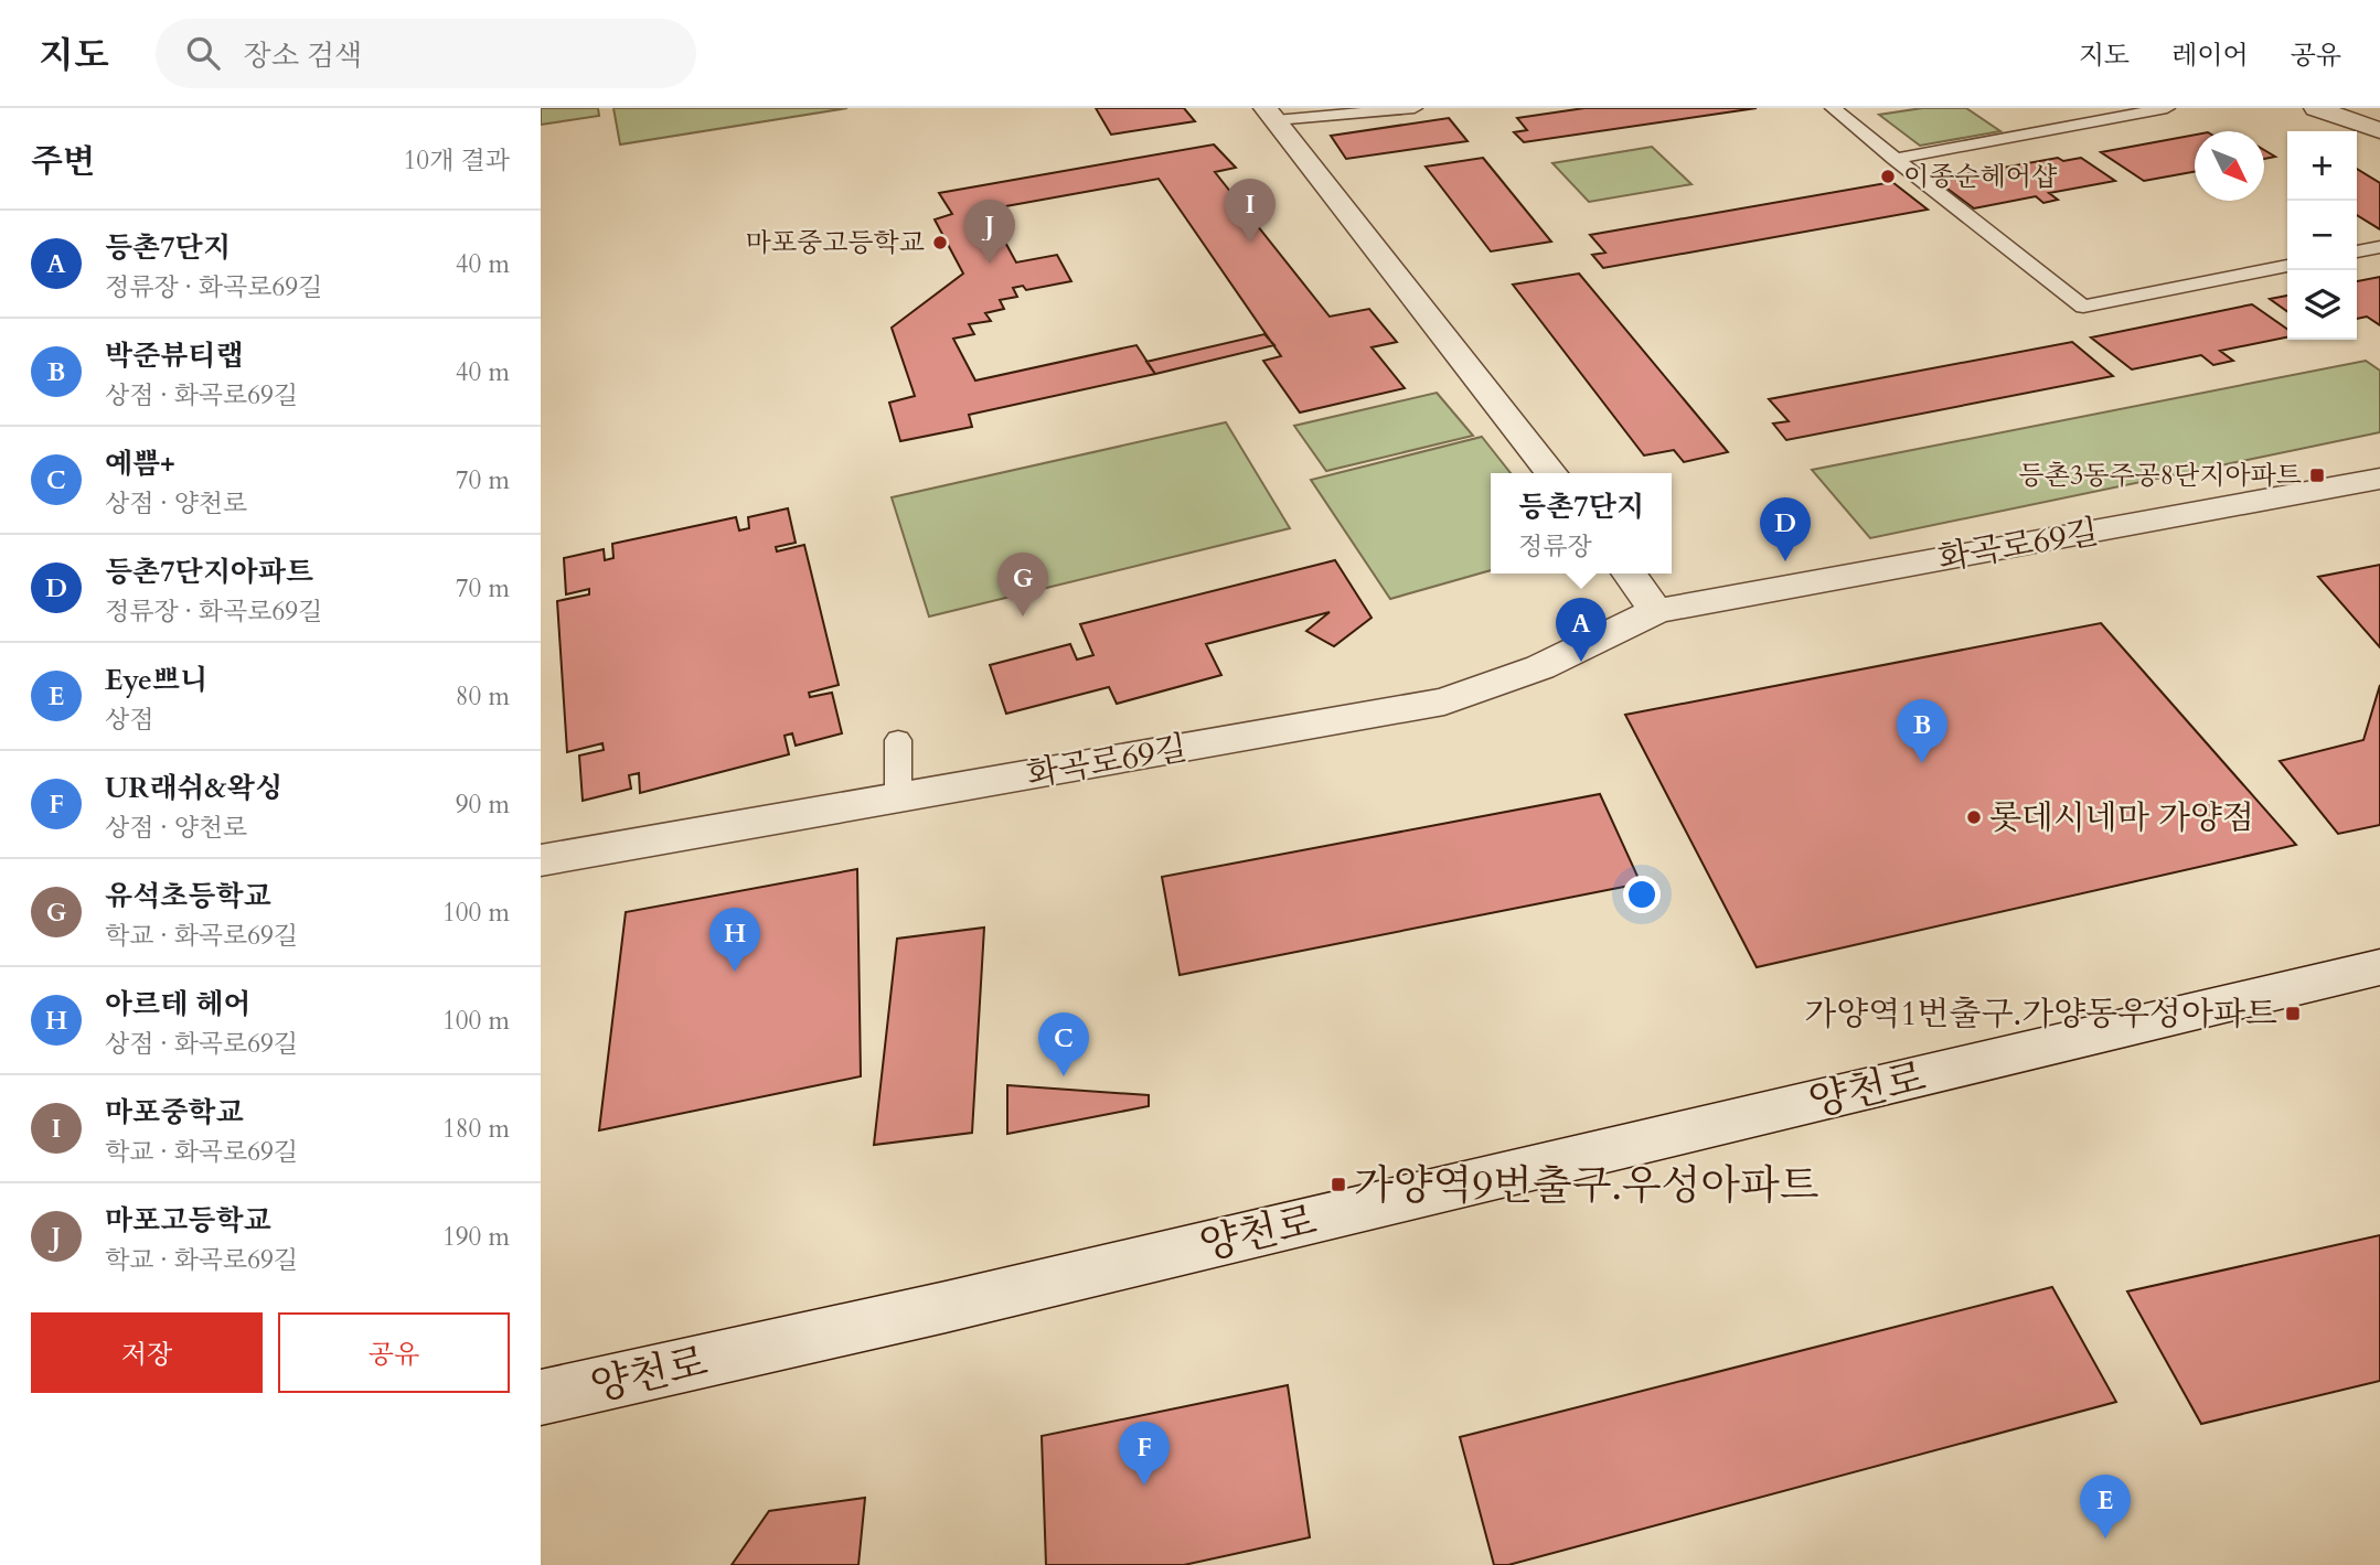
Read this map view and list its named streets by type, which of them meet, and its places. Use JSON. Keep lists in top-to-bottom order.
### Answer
{
  "streets": {
    "street": ["화곡로69길", "양천로"]
  },
  "places": {
    "other": ["이종순헤어샵", "마포중고등학교", "롯데시네마 가양점"],
    "transit": ["등촌3동주공8단지아파트", "가양역1번출구.가양동우성아파트", "가양역9번출구.우성아파트"]
  },
  "north": "bottom right",
  "page": {
    "header": "지도",
    "search": "장소 검색",
    "nav": ["지도", "레이어", "공유"],
    "heading": ["주변", "10개 결과"],
    "map_buttons": ["+", "−"],
    "pins": [
      "I",
      "J",
      "D",
      "G",
      "A",
      "B",
      "H",
      "C",
      "F",
      "E"
    ],
    "list": [
      {
        "mark": "A",
        "name": "등촌7단지",
        "note": "정류장 · 화곡로69길",
        "value": "40 m"
      },
      {
        "mark": "B",
        "name": "박준뷰티랩",
        "note": "상점 · 화곡로69길",
        "value": "40 m"
      },
      {
        "mark": "C",
        "name": "예쁨+",
        "note": "상점 · 양천로",
        "value": "70 m"
      },
      {
        "mark": "D",
        "name": "등촌7단지아파트",
        "note": "정류장 · 화곡로69길",
        "value": "70 m"
      },
      {
        "mark": "E",
        "name": "Eye쁘니",
        "note": "상점",
        "value": "80 m"
      },
      {
        "mark": "F",
        "name": "UR래쉬&왁싱",
        "note": "상점 · 양천로",
        "value": "90 m"
      },
      {
        "mark": "G",
        "name": "유석초등학교",
        "note": "학교 · 화곡로69길",
        "value": "100 m"
      },
      {
        "mark": "H",
        "name": "아르테 헤어",
        "note": "상점 · 화곡로69길",
        "value": "100 m"
      },
      {
        "mark": "I",
        "name": "마포중학교",
        "note": "학교 · 화곡로69길",
        "value": "180 m"
      },
      {
        "mark": "J",
        "name": "마포고등학교",
        "note": "학교 · 화곡로69길",
        "value": "190 m"
      }
    ],
    "popup": ["등촌7단지", "정류장"],
    "buttons": ["저장", "공유"]
  }
}
